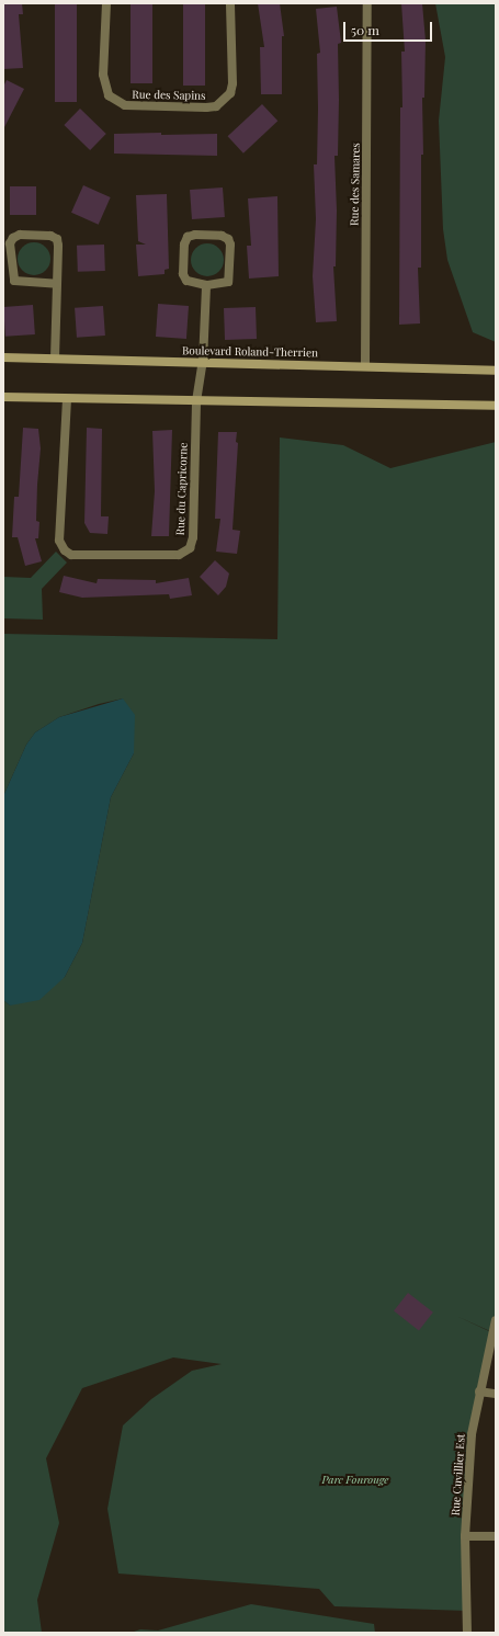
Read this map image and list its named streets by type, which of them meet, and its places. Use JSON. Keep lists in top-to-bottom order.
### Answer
{
  "streets": {
    "main road": ["Boulevard Roland-Therrien"],
    "street": [
      "Rue des Sapins",
      "Rue des Samares",
      "Rue du Capricorne",
      "Rue Cuvillier Est"
    ]
  },
  "crossings": [
    ["Rue des Samares", "Boulevard Roland-Therrien"],
    ["Boulevard Roland-Therrien", "Rue du Capricorne"]
  ],
  "parks": ["Parc Fonrouge"],
  "scale_bar": "50 m"
}
